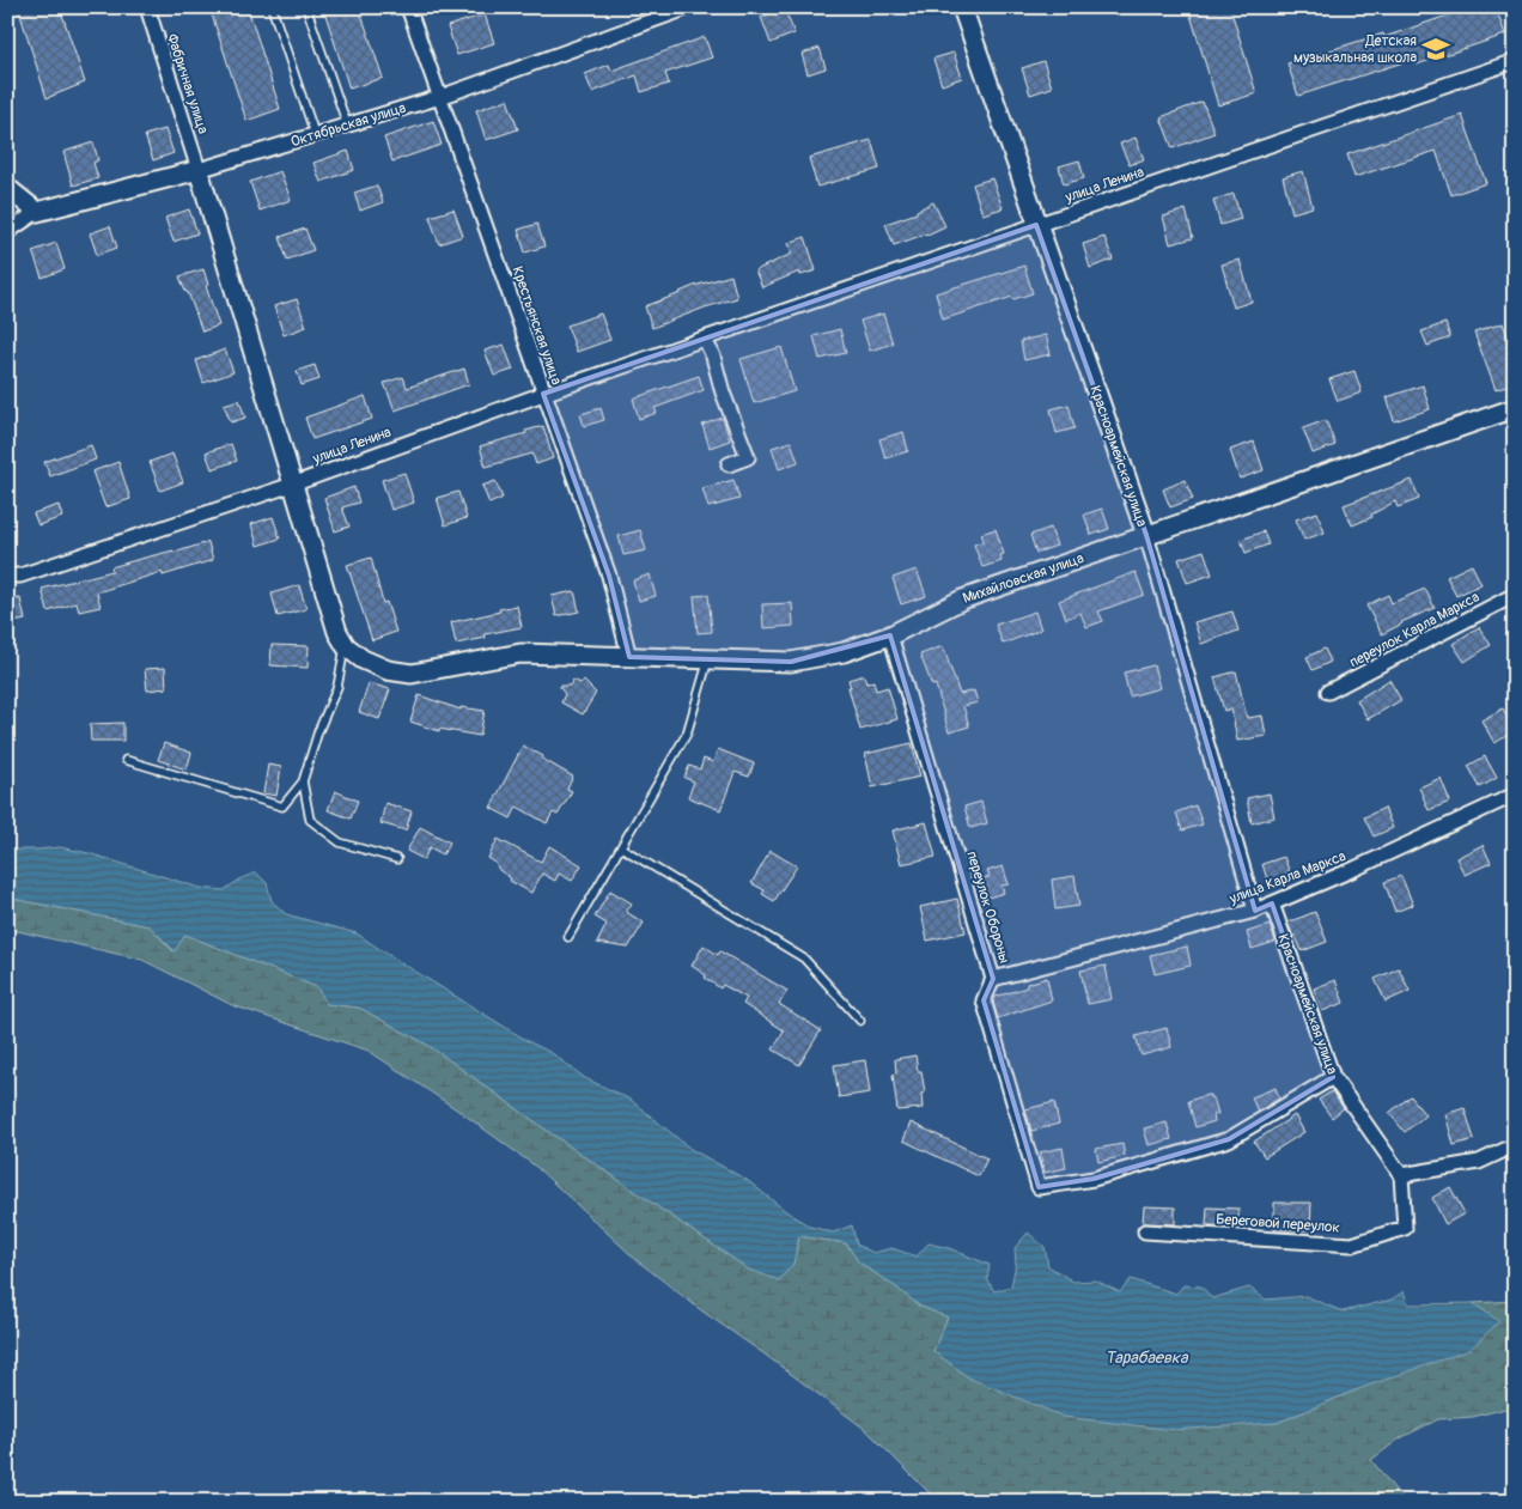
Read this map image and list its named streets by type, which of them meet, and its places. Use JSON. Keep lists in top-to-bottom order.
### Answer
{
  "streets": {
    "street": [
      "Фабричная улица",
      "Октябрьская улица",
      "улица Ленина",
      "Крестьянская улица",
      "Красноармейская улица",
      "Михайловская улица",
      "переулок Карла Маркса",
      "улица Карла Маркса",
      "переулок Обороны",
      "Береговой переулок"
    ]
  },
  "crossings": [
    ["Фабричная улица", "Октябрьская улица"],
    ["Октябрьская улица", "Крестьянская улица"],
    ["улица Ленина", "Крестьянская улица"],
    ["улица Ленина", "Красноармейская улица"],
    ["Крестьянская улица", "Михайловская улица"],
    ["Красноармейская улица", "Михайловская улица"],
    ["Красноармейская улица", "улица Карла Маркса"],
    ["Красноармейская улица", "переулок Обороны"],
    ["Красноармейская улица", "Береговой переулок"],
    ["Михайловская улица", "переулок Обороны"],
    ["улица Карла Маркса", "переулок Обороны"]
  ],
  "water": ["Тарабаевка"],
  "places": {
    "school or university": ["Детская музыкальная школа"]
  }
}
